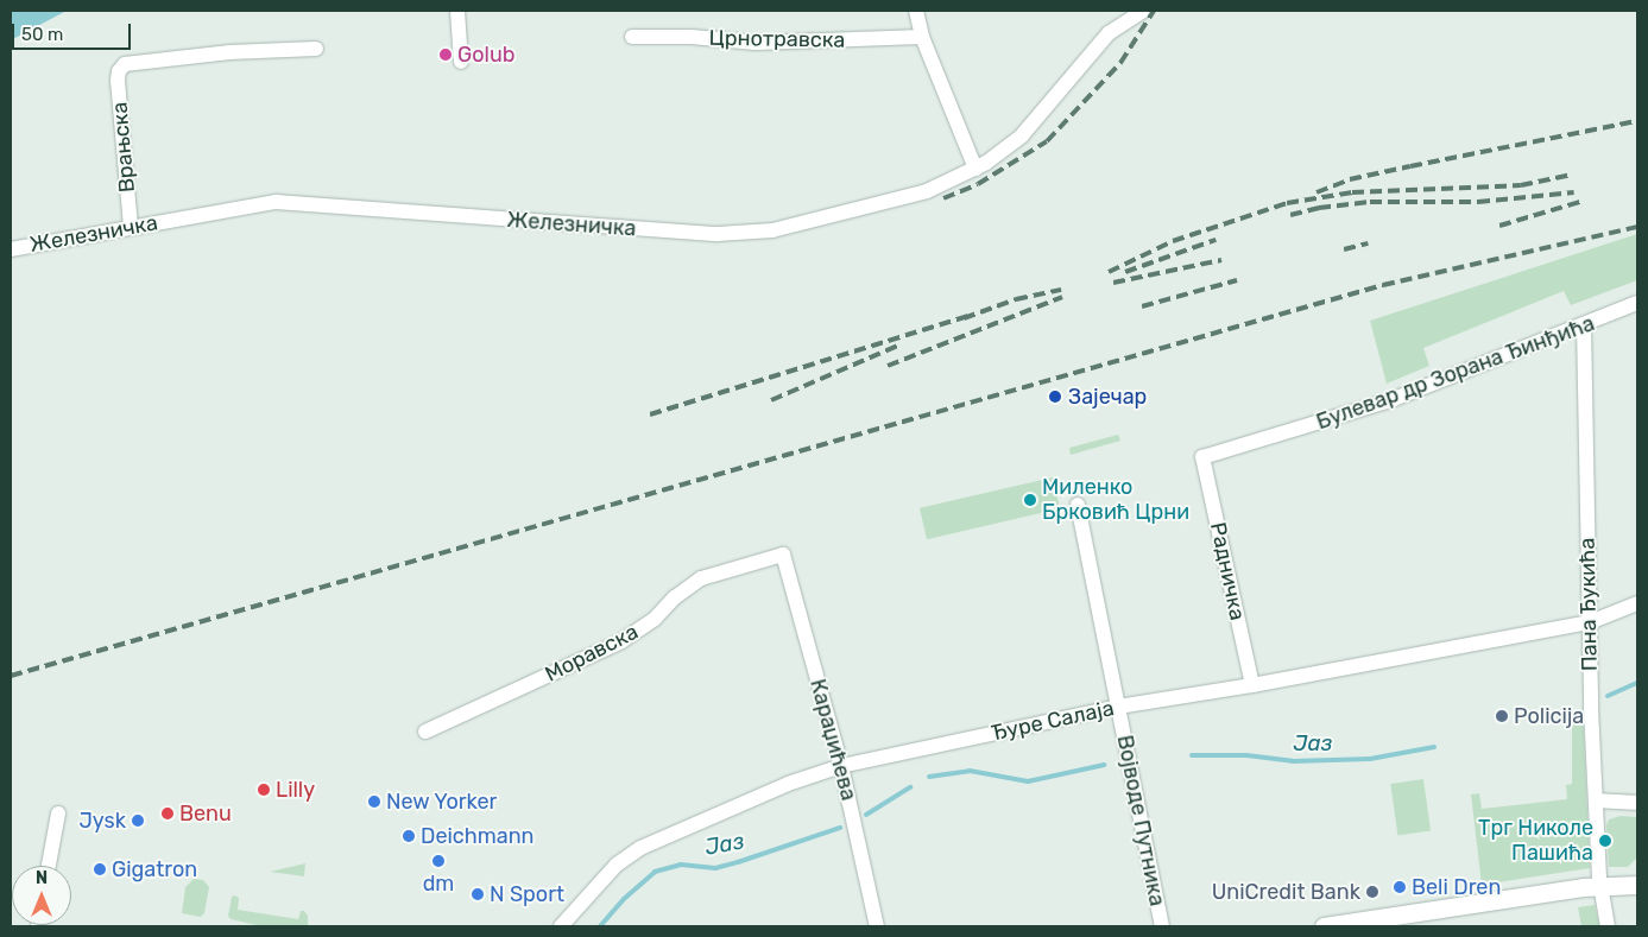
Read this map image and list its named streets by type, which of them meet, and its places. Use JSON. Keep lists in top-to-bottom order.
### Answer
{
  "streets": {
    "street": [
      "Црнотравска",
      "Врањска",
      "Железничка",
      "Булевар др Зорана Ђинђића",
      "Радничка",
      "Пана Ђукића",
      "Моравска",
      "Ђуре Салаја",
      "Караџићева",
      "Војводе Путника"
    ]
  },
  "crossings": [
    ["Врањска", "Железничка"],
    ["Булевар др Зорана Ђинђића", "Радничка"],
    ["Булевар др Зорана Ђинђића", "Пана Ђукића"],
    ["Радничка", "Ђуре Салаја"],
    ["Пана Ђукића", "Ђуре Салаја"],
    ["Моравска", "Караџићева"],
    ["Ђуре Салаја", "Караџићева"],
    ["Ђуре Салаја", "Војводе Путника"]
  ],
  "water": ["Јаз"],
  "places": [
    "Golub",
    "Зајечар",
    "Миленко Брковић Црни",
    "Policija",
    "Lilly",
    "New Yorker",
    "Benu",
    "Jysk",
    "Deichmann",
    "Трг Николе Пашића",
    "dm",
    "Gigatron",
    "Beli Dren",
    "UniCredit Bank",
    "N Sport"
  ],
  "scale_bar": "50 m",
  "north": "top"
}
